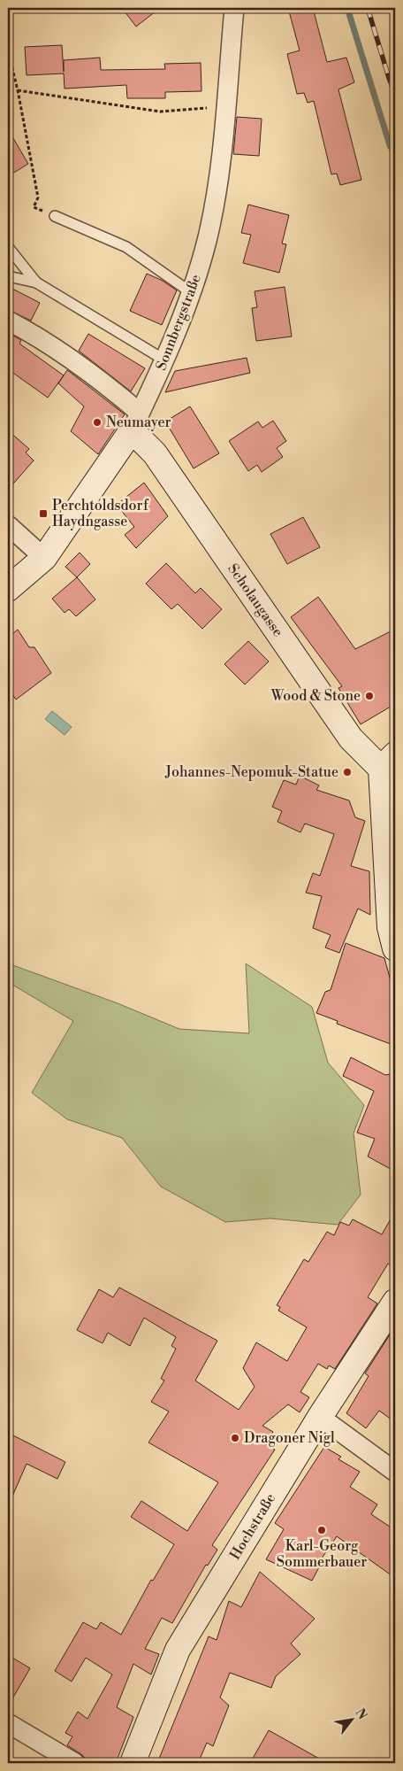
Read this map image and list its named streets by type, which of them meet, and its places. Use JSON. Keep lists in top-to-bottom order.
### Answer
{
  "streets": {
    "main road": ["Sonnbergstraße", "Scholaugasse", "Hochstraße"]
  },
  "crossings": [
    ["Sonnbergstraße", "Scholaugasse"]
  ],
  "places": {
    "other": [
      "Neumayer",
      "Wood & Stone",
      "Johannes-Nepomuk-Statue",
      "Dragoner Nigl",
      "Karl-Georg Sommerbauer"
    ],
    "transit": ["Perchtoldsdorf Haydngasse"]
  },
  "north": "top right"
}
